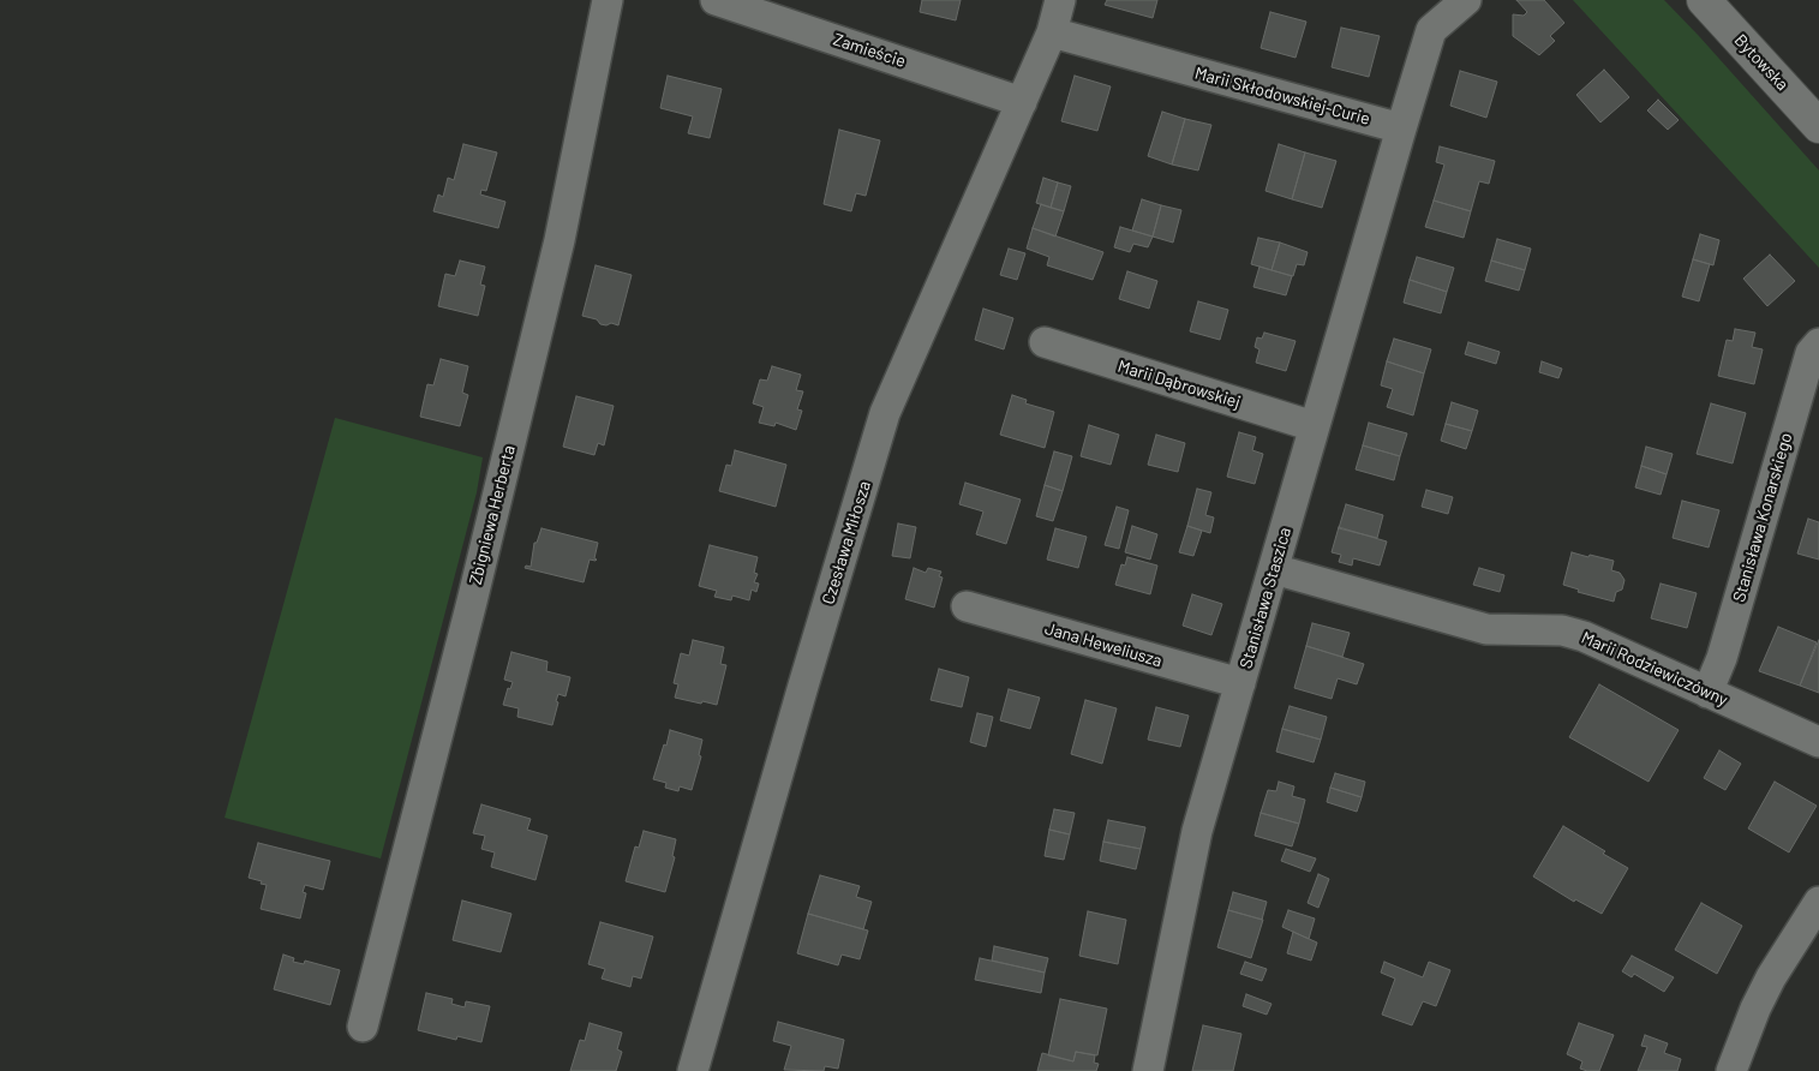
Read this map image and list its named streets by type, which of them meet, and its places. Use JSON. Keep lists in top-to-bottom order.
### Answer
{
  "streets": {
    "street": [
      "Zamieście",
      "Bytowska",
      "Marii Skłodowskiej-Curie",
      "Marii Dąbrowskiej",
      "Zbigniewa Herberta",
      "Stanisława Konarskiego",
      "Czesława Miłosza",
      "Stanisława Staszica",
      "Jana Heweliusza",
      "Marii Rodziewiczówny"
    ]
  },
  "crossings": [
    ["Zamieście", "Czesława Miłosza"],
    ["Marii Skłodowskiej-Curie", "Czesława Miłosza"],
    ["Marii Skłodowskiej-Curie", "Stanisława Staszica"],
    ["Marii Dąbrowskiej", "Stanisława Staszica"],
    ["Stanisława Konarskiego", "Marii Rodziewiczówny"],
    ["Stanisława Staszica", "Jana Heweliusza"],
    ["Stanisława Staszica", "Marii Rodziewiczówny"]
  ]
}
